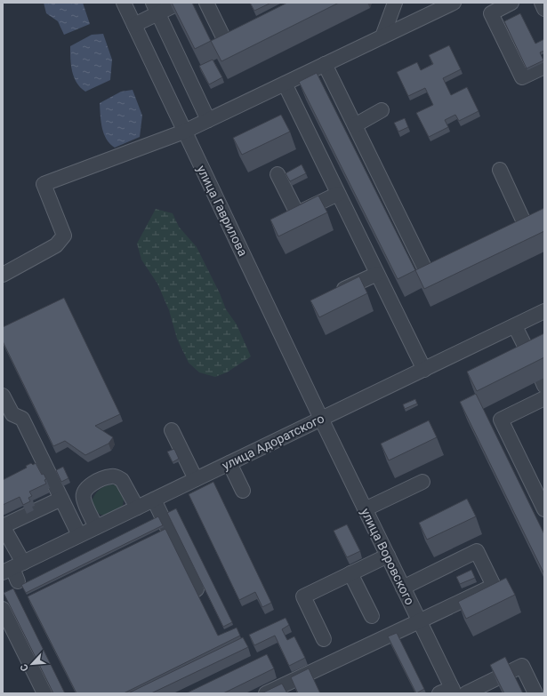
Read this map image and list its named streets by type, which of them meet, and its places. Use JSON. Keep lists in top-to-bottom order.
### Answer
{
  "streets": {
    "street": ["улица Гаврилова", "улица Адоратского", "улица Воровского"]
  },
  "crossings": [
    ["улица Гаврилова", "улица Адоратского"],
    ["улица Гаврилова", "улица Воровского"],
    ["улица Адоратского", "улица Воровского"]
  ],
  "north": "bottom left"
}
